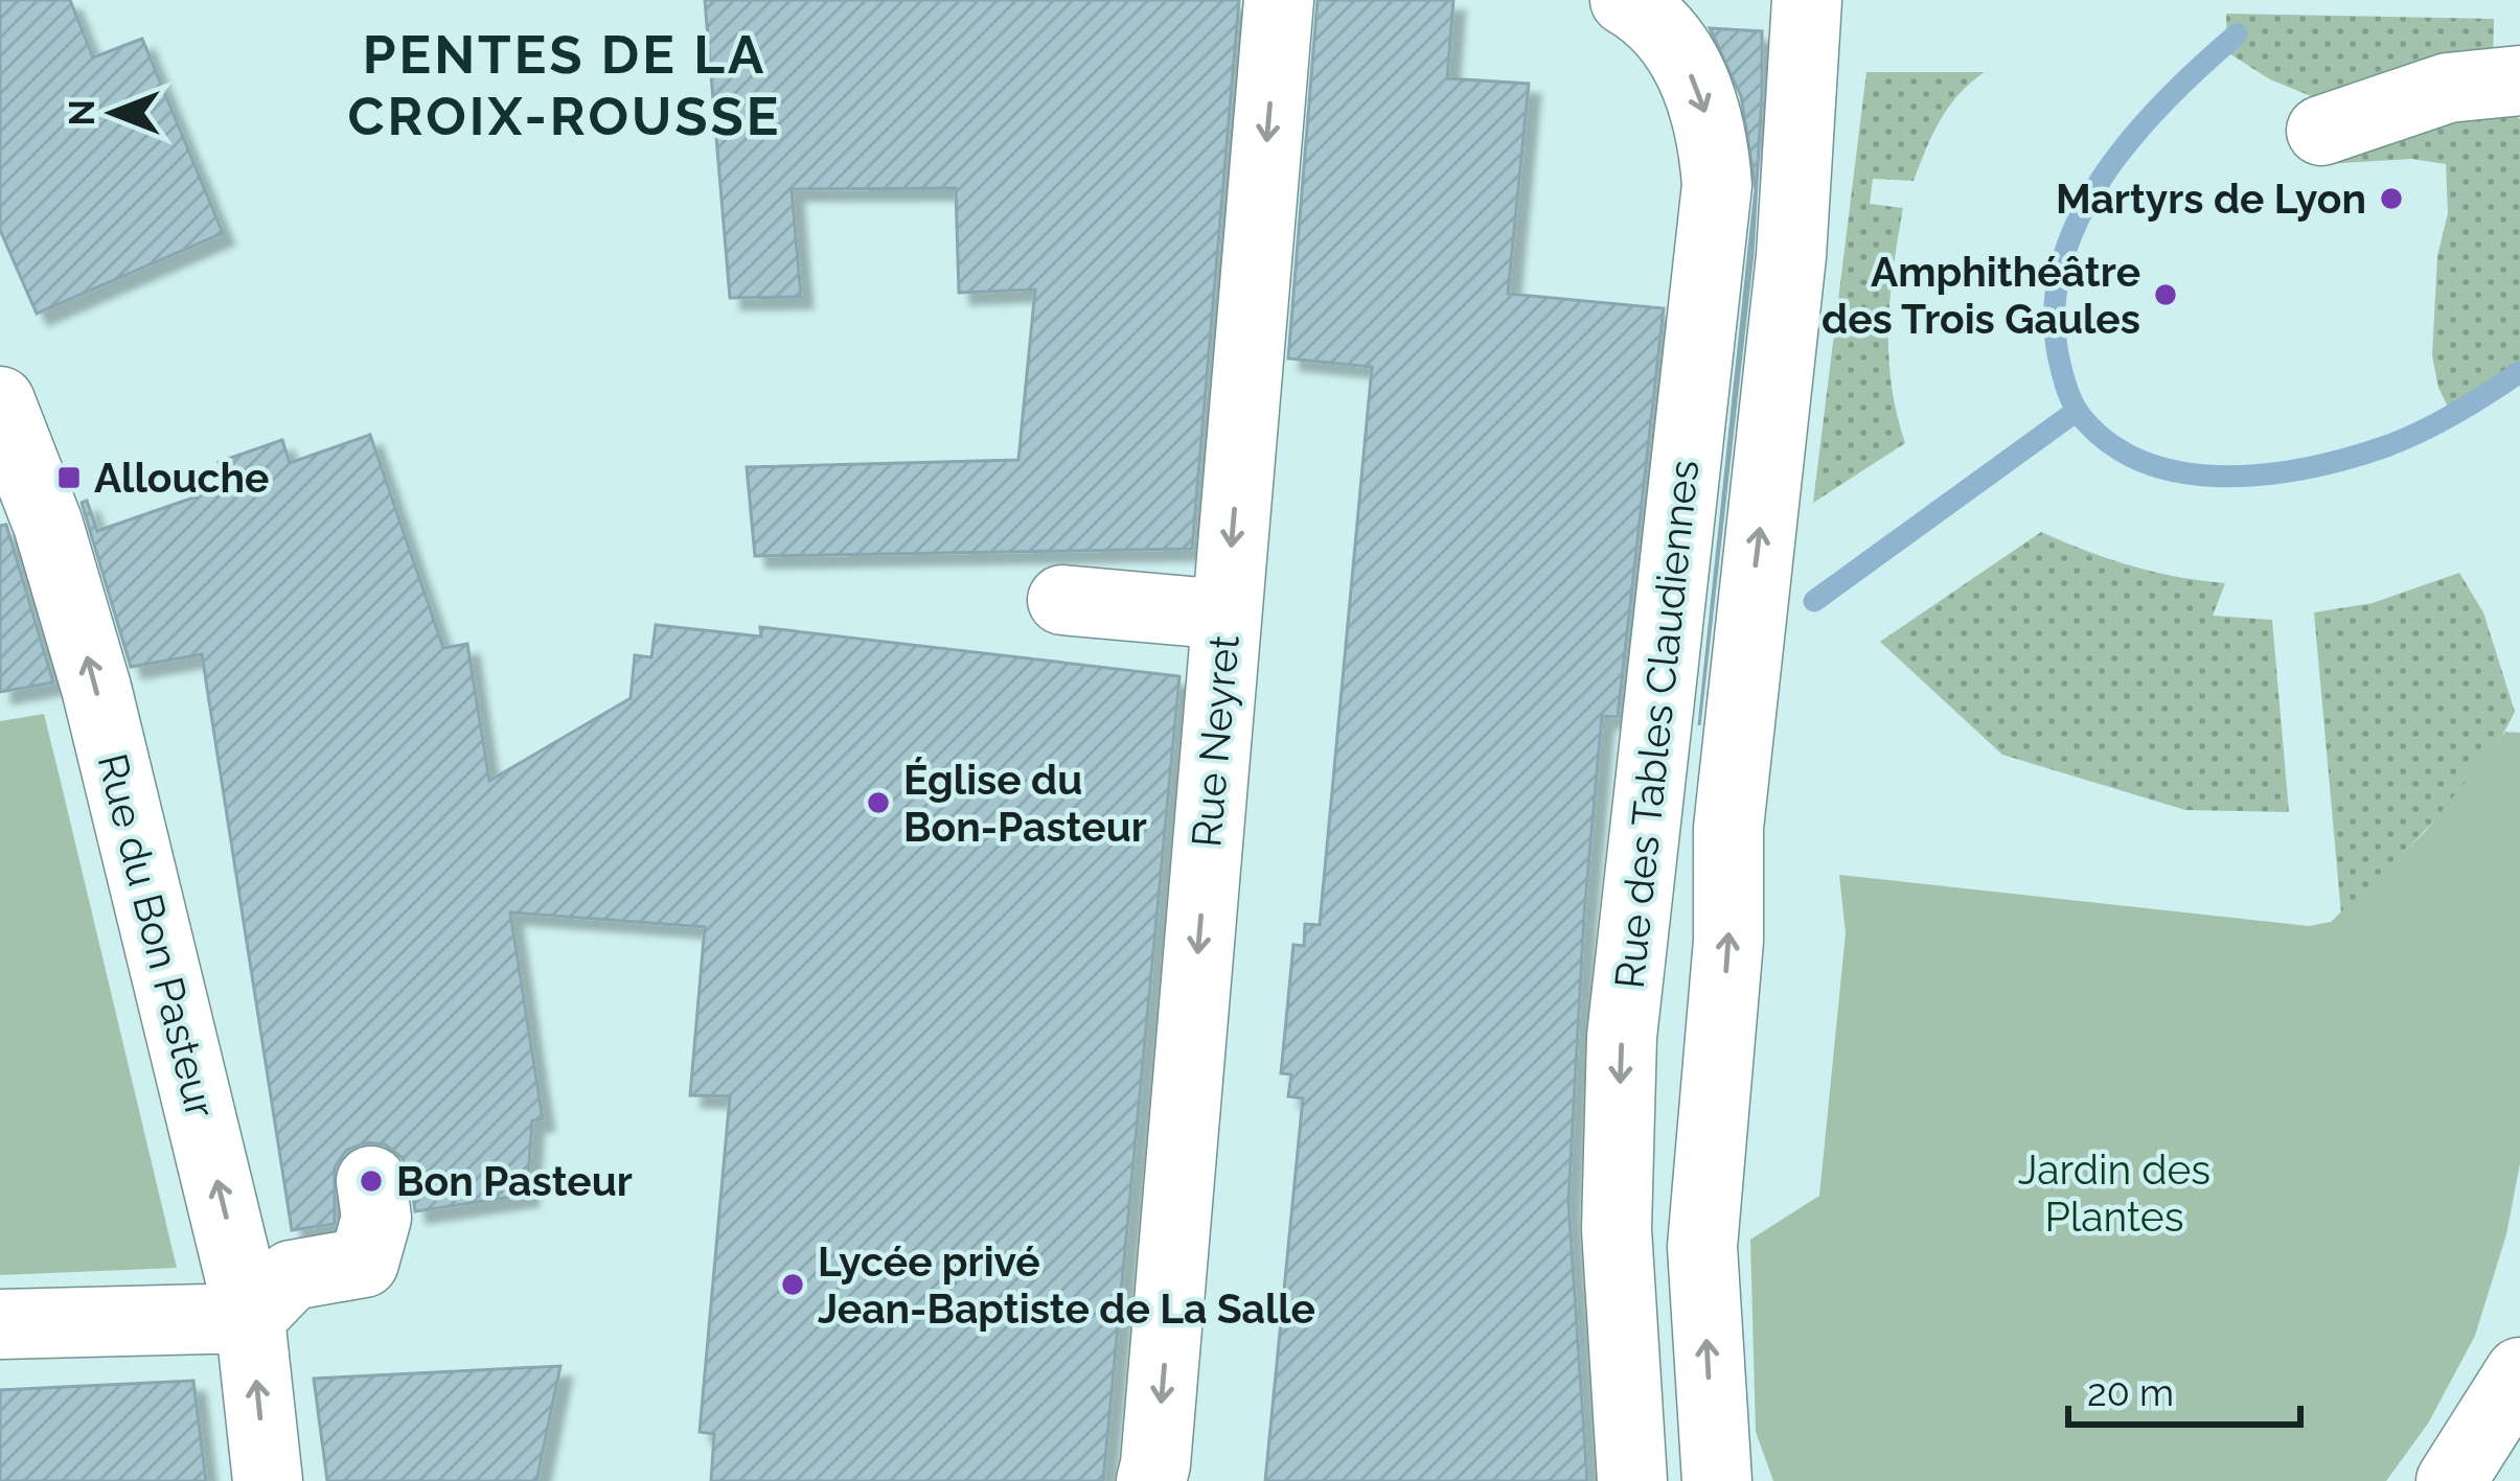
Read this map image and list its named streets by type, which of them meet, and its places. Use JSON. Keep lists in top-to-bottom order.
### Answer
{
  "streets": {
    "street": ["Rue des Tables Claudiennes", "Rue Neyret", "Rue du Bon Pasteur"]
  },
  "one_way": ["Rue Neyret", "Rue du Bon Pasteur"],
  "districts": ["PENTES DE LA CROIX-ROUSSE"],
  "parks": ["Jardin des Plantes"],
  "places": {
    "other": [
      "Martyrs de Lyon",
      "Amphithéâtre des Trois Gaules",
      "Église du Bon-Pasteur",
      "Bon Pasteur",
      "Lycée privé Jean-Baptiste de La Salle"
    ],
    "transit": ["Allouche"]
  },
  "scale_bar": "20 m",
  "north": "left"
}
